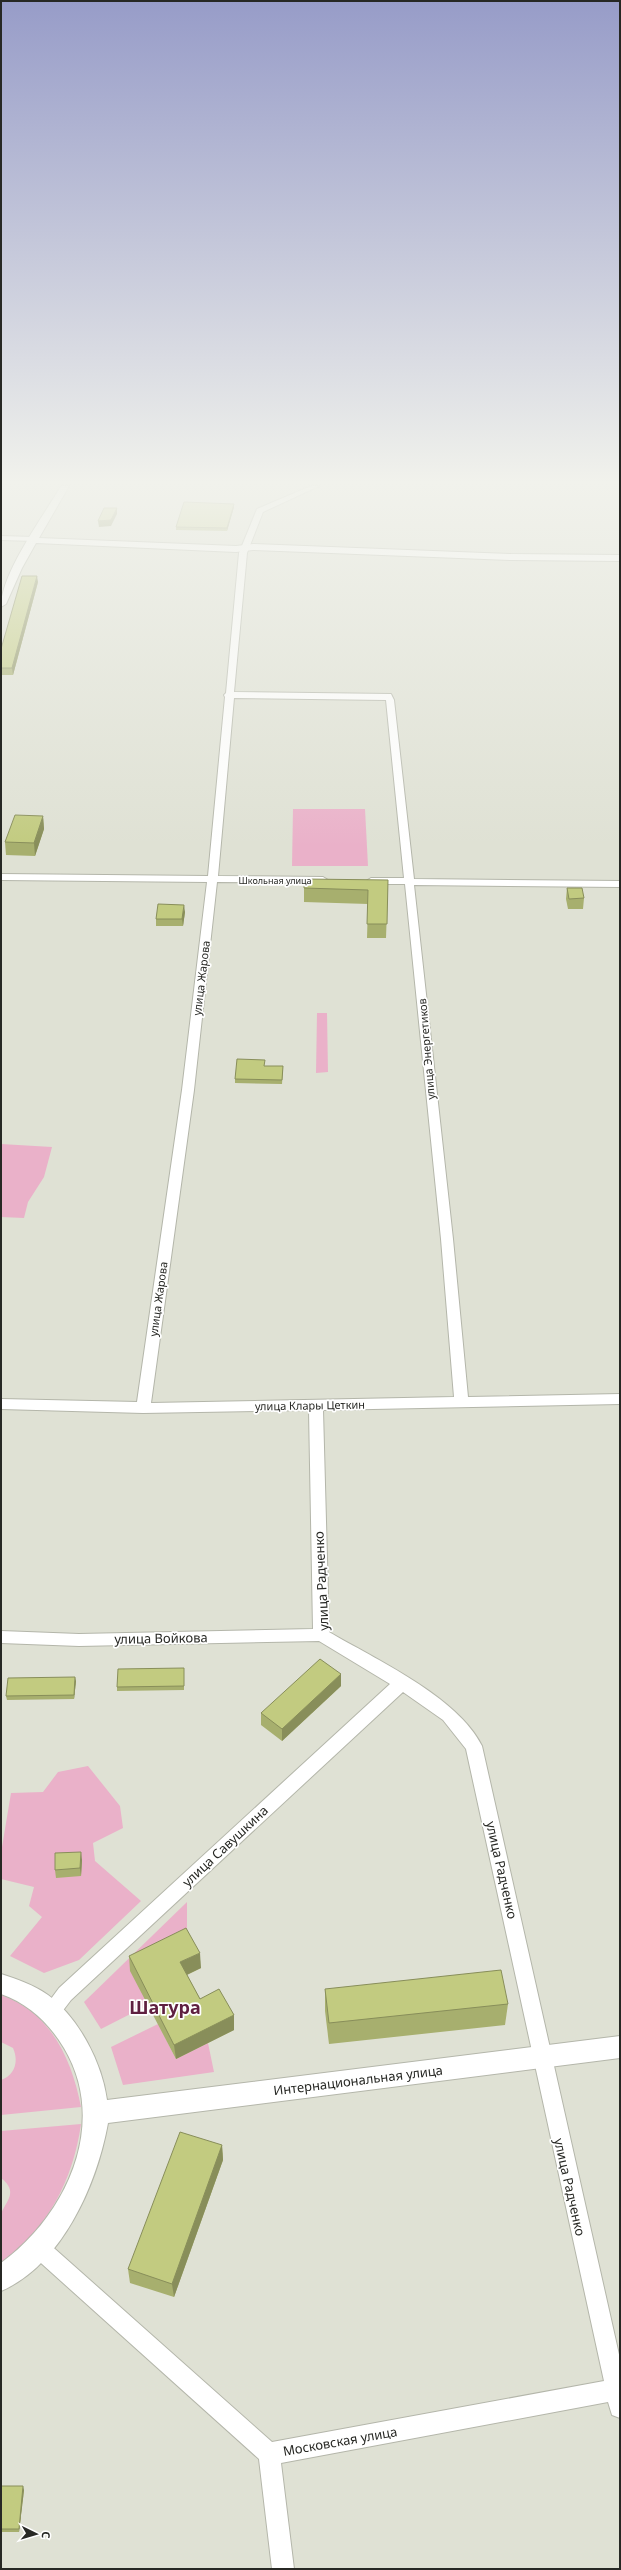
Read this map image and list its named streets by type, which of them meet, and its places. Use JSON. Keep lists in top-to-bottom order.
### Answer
{
  "streets": {
    "street": [
      "Школьная улица",
      "улица Жарова",
      "улица Энергетиков",
      "улица Клары Цеткин",
      "улица Радченко",
      "улица Войкова",
      "улица Савушкина",
      "Интернациональная улица",
      "Московская улица"
    ]
  },
  "crossings": [
    ["Школьная улица", "улица Жарова"],
    ["улица Жарова", "улица Энергетиков"],
    ["улица Жарова", "улица Клары Цеткин"],
    ["улица Энергетиков", "улица Клары Цеткин"],
    ["улица Клары Цеткин", "улица Радченко"],
    ["улица Радченко", "улица Войкова"],
    ["улица Радченко", "улица Савушкина"],
    ["улица Радченко", "Интернациональная улица"],
    ["улица Радченко", "Московская улица"]
  ],
  "districts": ["Шатура"],
  "north": "right"
}
